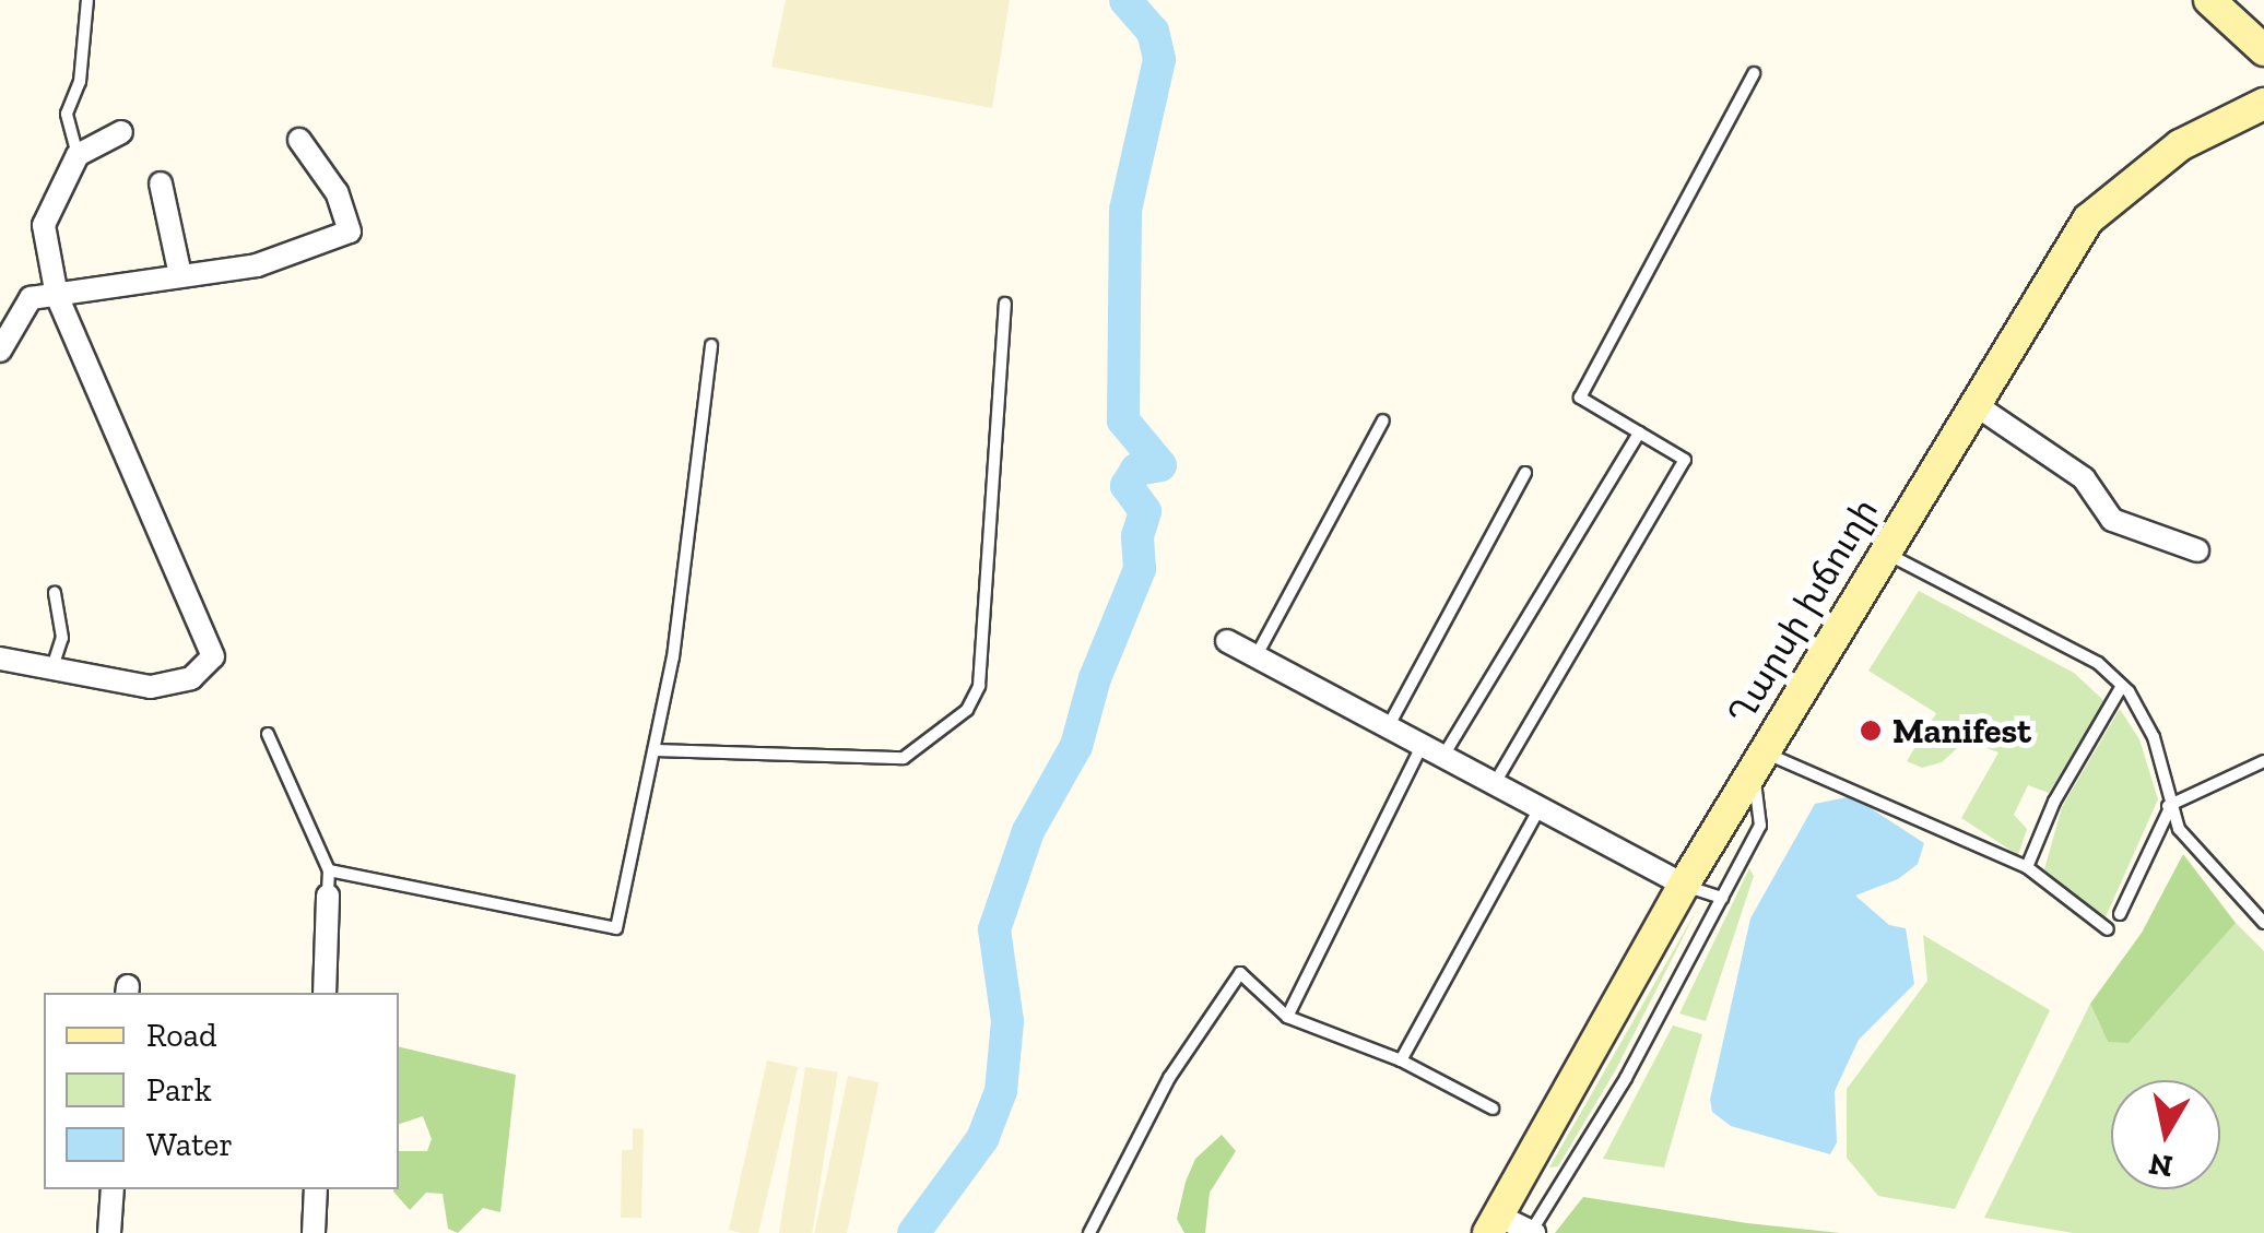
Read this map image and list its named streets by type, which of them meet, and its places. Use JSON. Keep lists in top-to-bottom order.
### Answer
{
  "streets": {
    "main road": ["Ղարսի խճուղի"]
  },
  "places": ["Manifest"],
  "legend": ["Road", "Park", "Water"],
  "north": "bottom"
}
